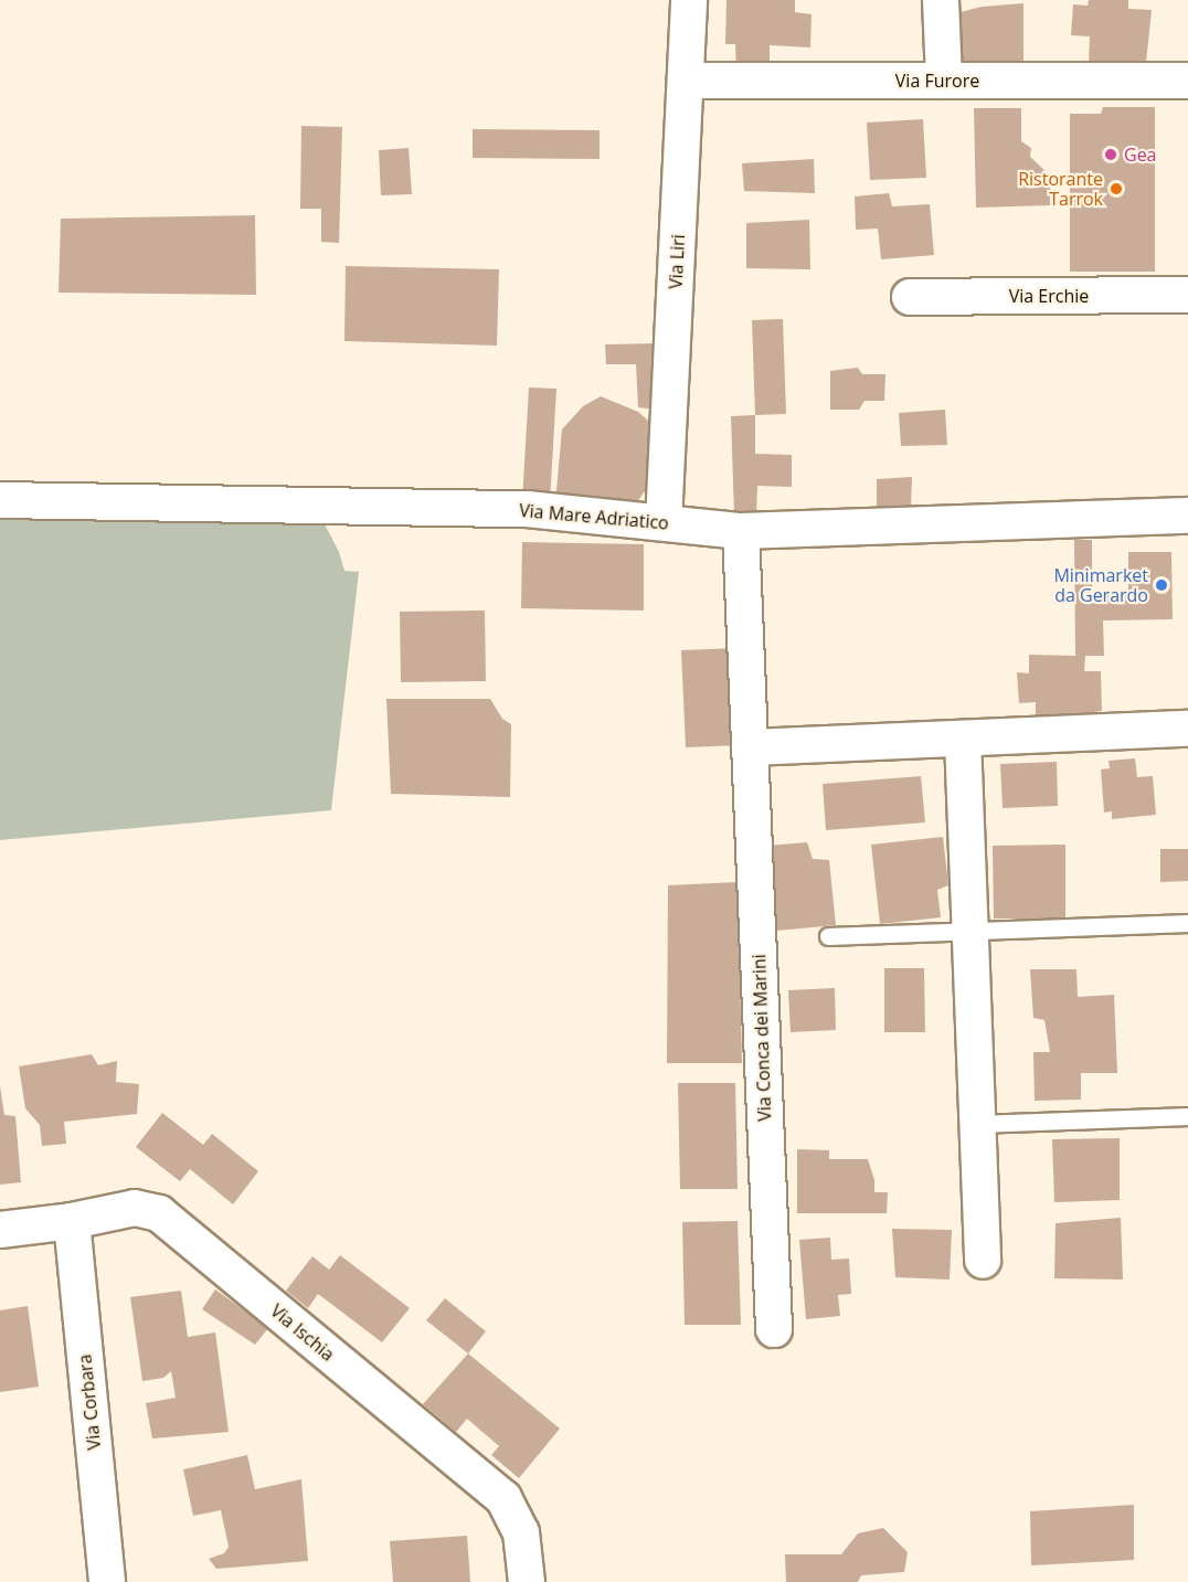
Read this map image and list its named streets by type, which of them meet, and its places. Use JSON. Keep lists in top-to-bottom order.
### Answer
{
  "streets": {
    "street": [
      "Via Furore",
      "Via Liri",
      "Via Erchie",
      "Via Mare Adriatico",
      "Via Conca dei Marini",
      "Via Ischia",
      "Via Corbara"
    ]
  },
  "crossings": [
    ["Via Furore", "Via Liri"],
    ["Via Liri", "Via Mare Adriatico"],
    ["Via Mare Adriatico", "Via Conca dei Marini"],
    ["Via Ischia", "Via Corbara"]
  ],
  "places": ["Gea", "Ristorante Tarrok", "Minimarket da Gerardo"]
}
